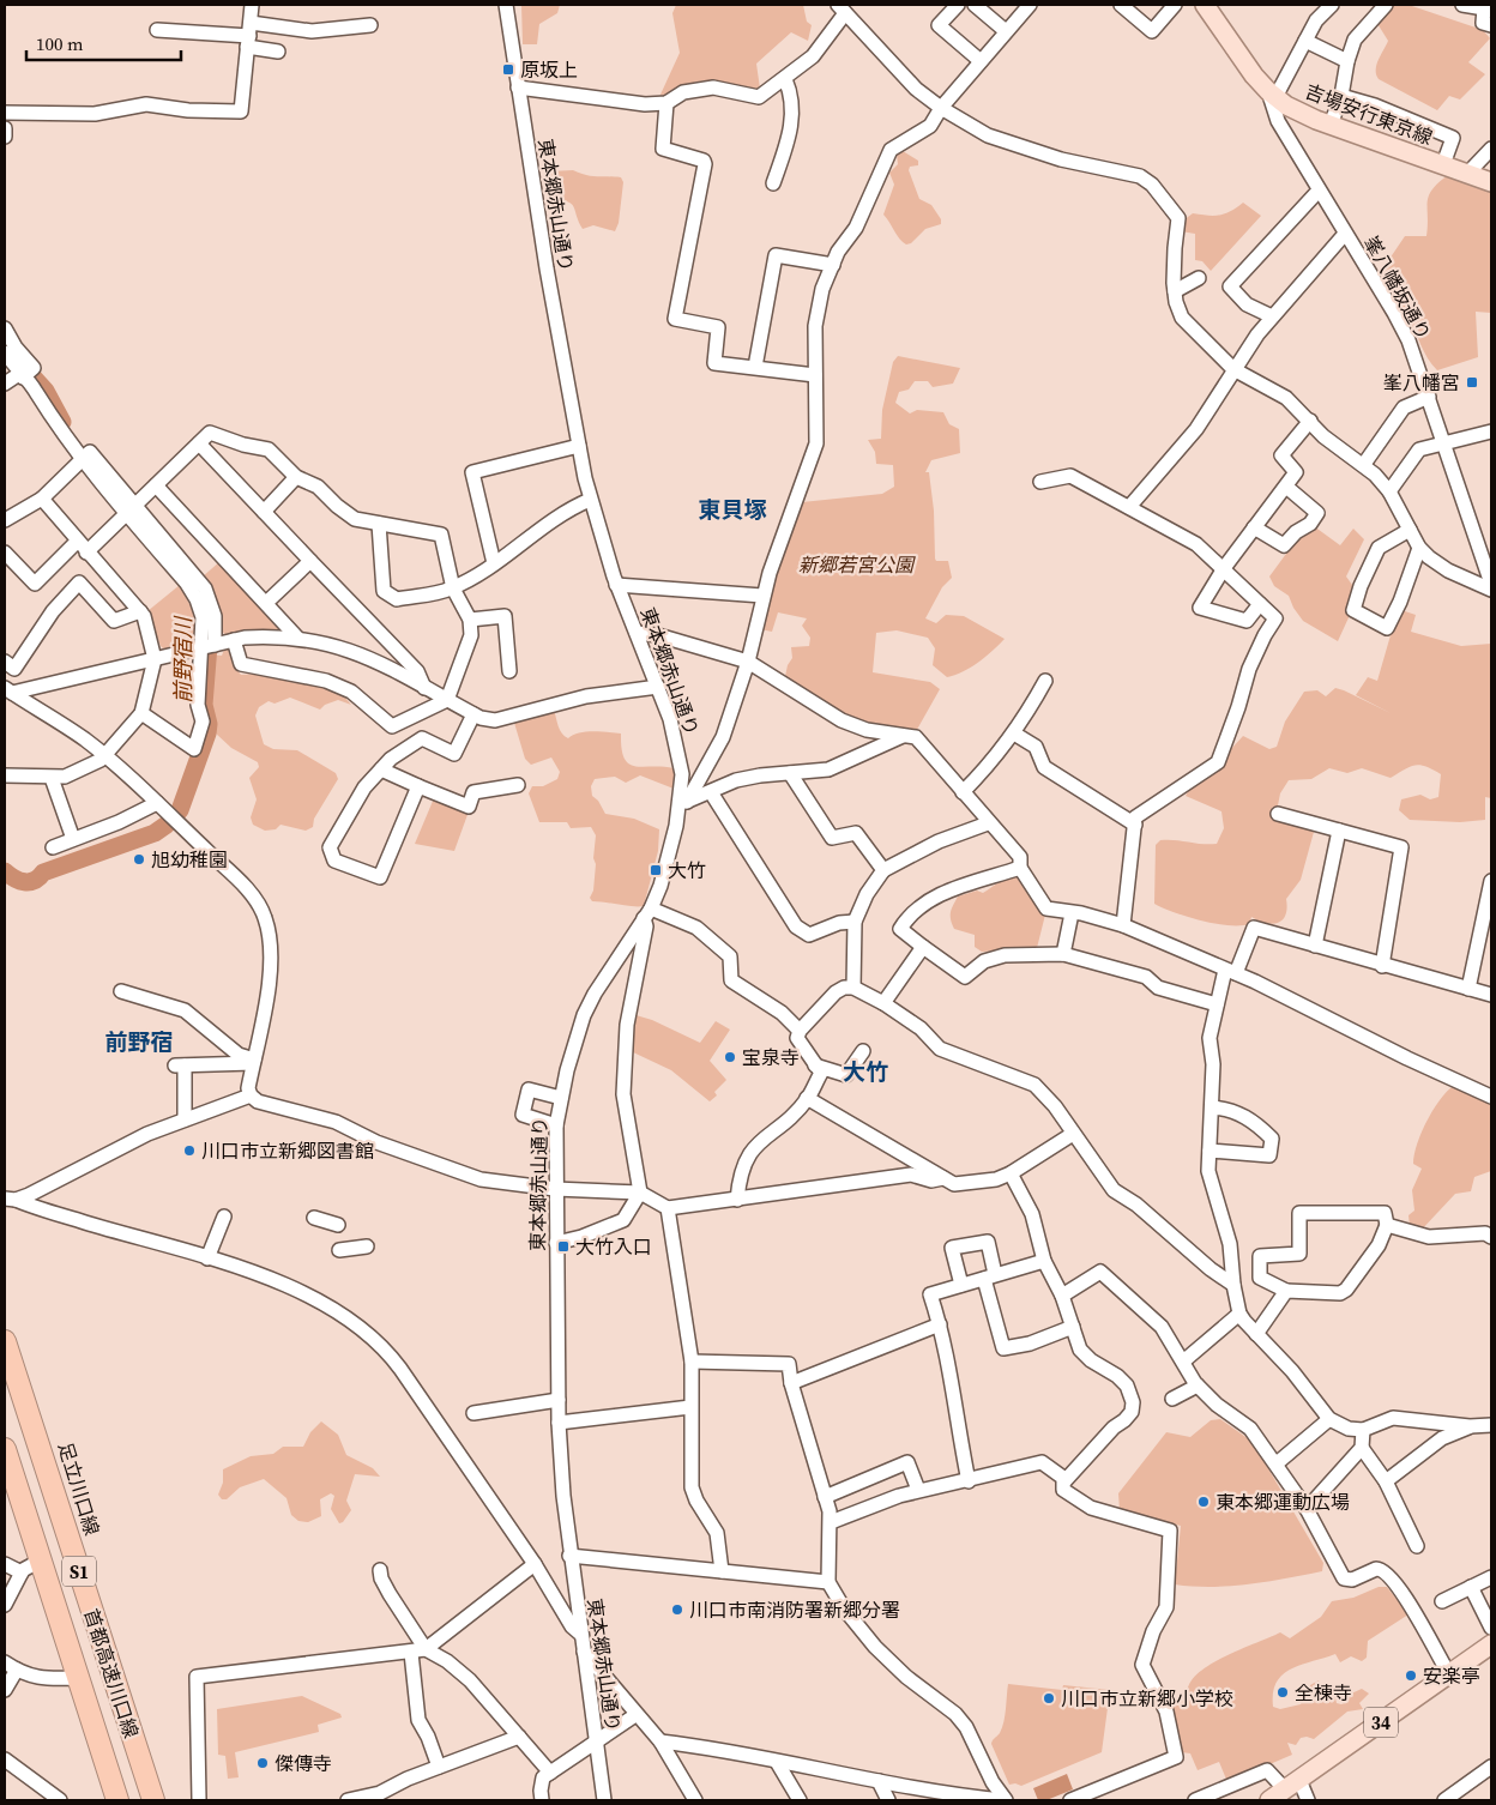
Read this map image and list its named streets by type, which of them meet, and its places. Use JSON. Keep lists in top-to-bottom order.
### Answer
{
  "streets": {
    "highway": ["S1", "首都高速川口線"],
    "main road": ["吉場安行東京線", "足立川口線", "34"],
    "street": ["東本郷赤山通り", "峯八幡坂通り"]
  },
  "crossings": [
    ["吉場安行東京線", "峯八幡坂通り"],
    ["足立川口線", "首都高速川口線"]
  ],
  "districts": ["東貝塚", "前野宿", "大竹"],
  "water": ["前野宿川"],
  "parks": ["新郷若宮公園"],
  "places": {
    "transit": [
      "原坂上",
      "峯八幡宮",
      "大竹",
      "大竹入口"
    ],
    "other": [
      "旭幼稚園",
      "宝泉寺",
      "川口市立新郷図書館",
      "東本郷運動広場",
      "川口市南消防署新郷分署",
      "安楽亭",
      "全棟寺",
      "川口市立新郷小学校",
      "傑傳寺"
    ]
  },
  "scale_bar": "100 m"
}
